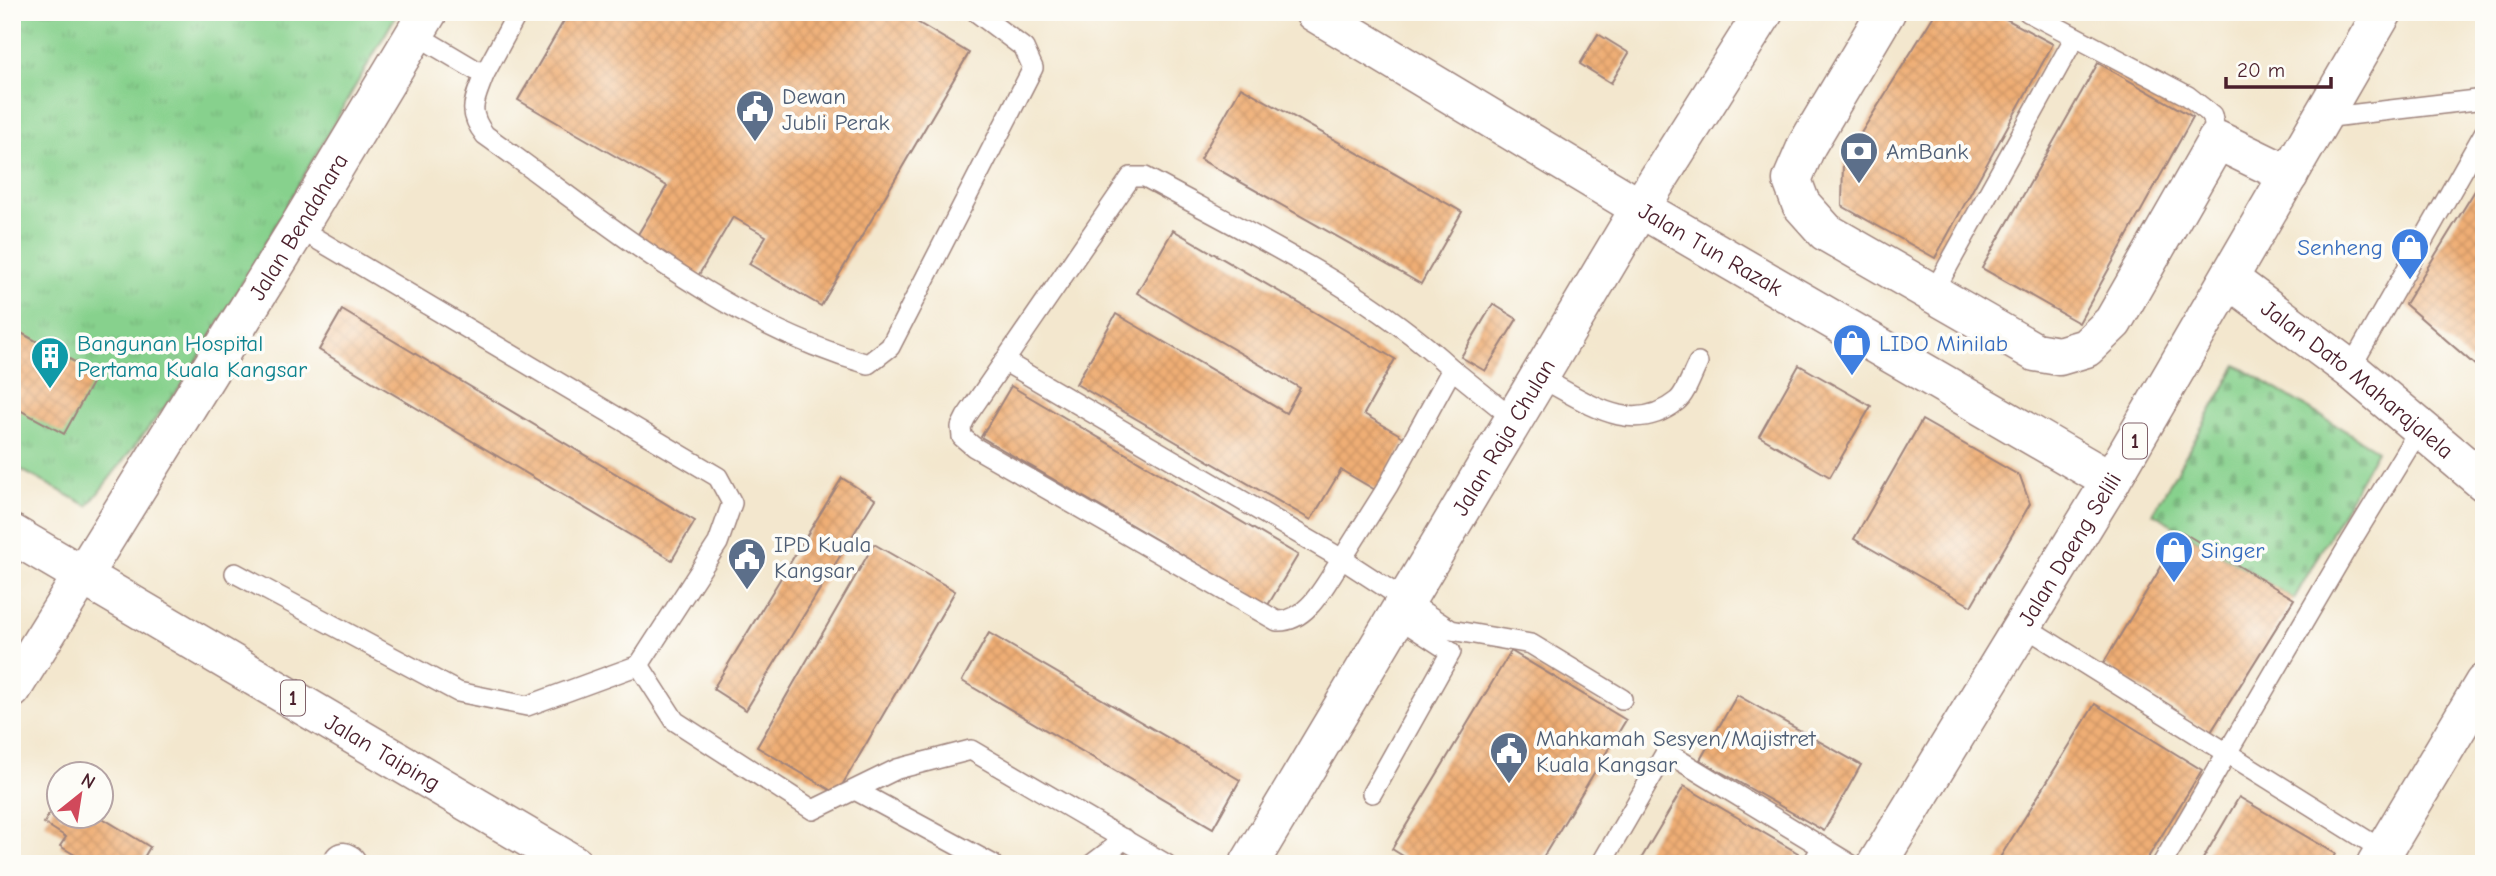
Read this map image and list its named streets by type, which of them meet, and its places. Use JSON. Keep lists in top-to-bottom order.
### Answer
{
  "streets": {
    "main road": [
      "Jalan Bendahara",
      "Jalan Tun Razak",
      "Jalan Dato Maharajalela",
      "Jalan Raja Chulan",
      "1",
      "Jalan Daeng Selili",
      "Jalan Taiping"
    ]
  },
  "crossings": [
    ["Jalan Bendahara", "Jalan Taiping"],
    ["Jalan Tun Razak", "Jalan Raja Chulan"],
    ["Jalan Tun Razak", "Jalan Daeng Selili"],
    ["Jalan Dato Maharajalela", "Jalan Daeng Selili"]
  ],
  "places": {
    "public building": ["Dewan Jubli Perak", "IPD Kuala Kangsar", "Mahkamah Sesyen/Majistret Kuala Kangsar"],
    "bank": ["AmBank"],
    "shop": ["Senheng", "LIDO Minilab", "Singer"],
    "building": ["Bangunan Hospital Pertama Kuala Kangsar"]
  },
  "scale_bar": "20 m",
  "north": "top right"
}
